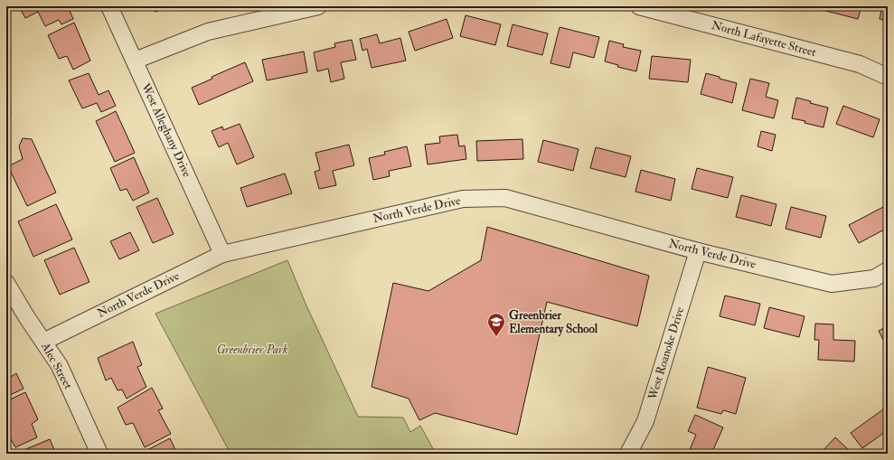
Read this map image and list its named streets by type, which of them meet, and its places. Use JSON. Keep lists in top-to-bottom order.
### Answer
{
  "streets": {
    "street": [
      "North Lafayette Street",
      "West Alleghany Drive",
      "North Verde Drive",
      "West Roanoke Drive",
      "Alec Street"
    ]
  },
  "crossings": [
    ["West Alleghany Drive", "North Verde Drive"],
    ["North Verde Drive", "West Roanoke Drive"],
    ["North Verde Drive", "Alec Street"]
  ],
  "parks": ["Greenbrier Park"],
  "places": {
    "school or university": ["Greenbrier Elementary School"]
  }
}
